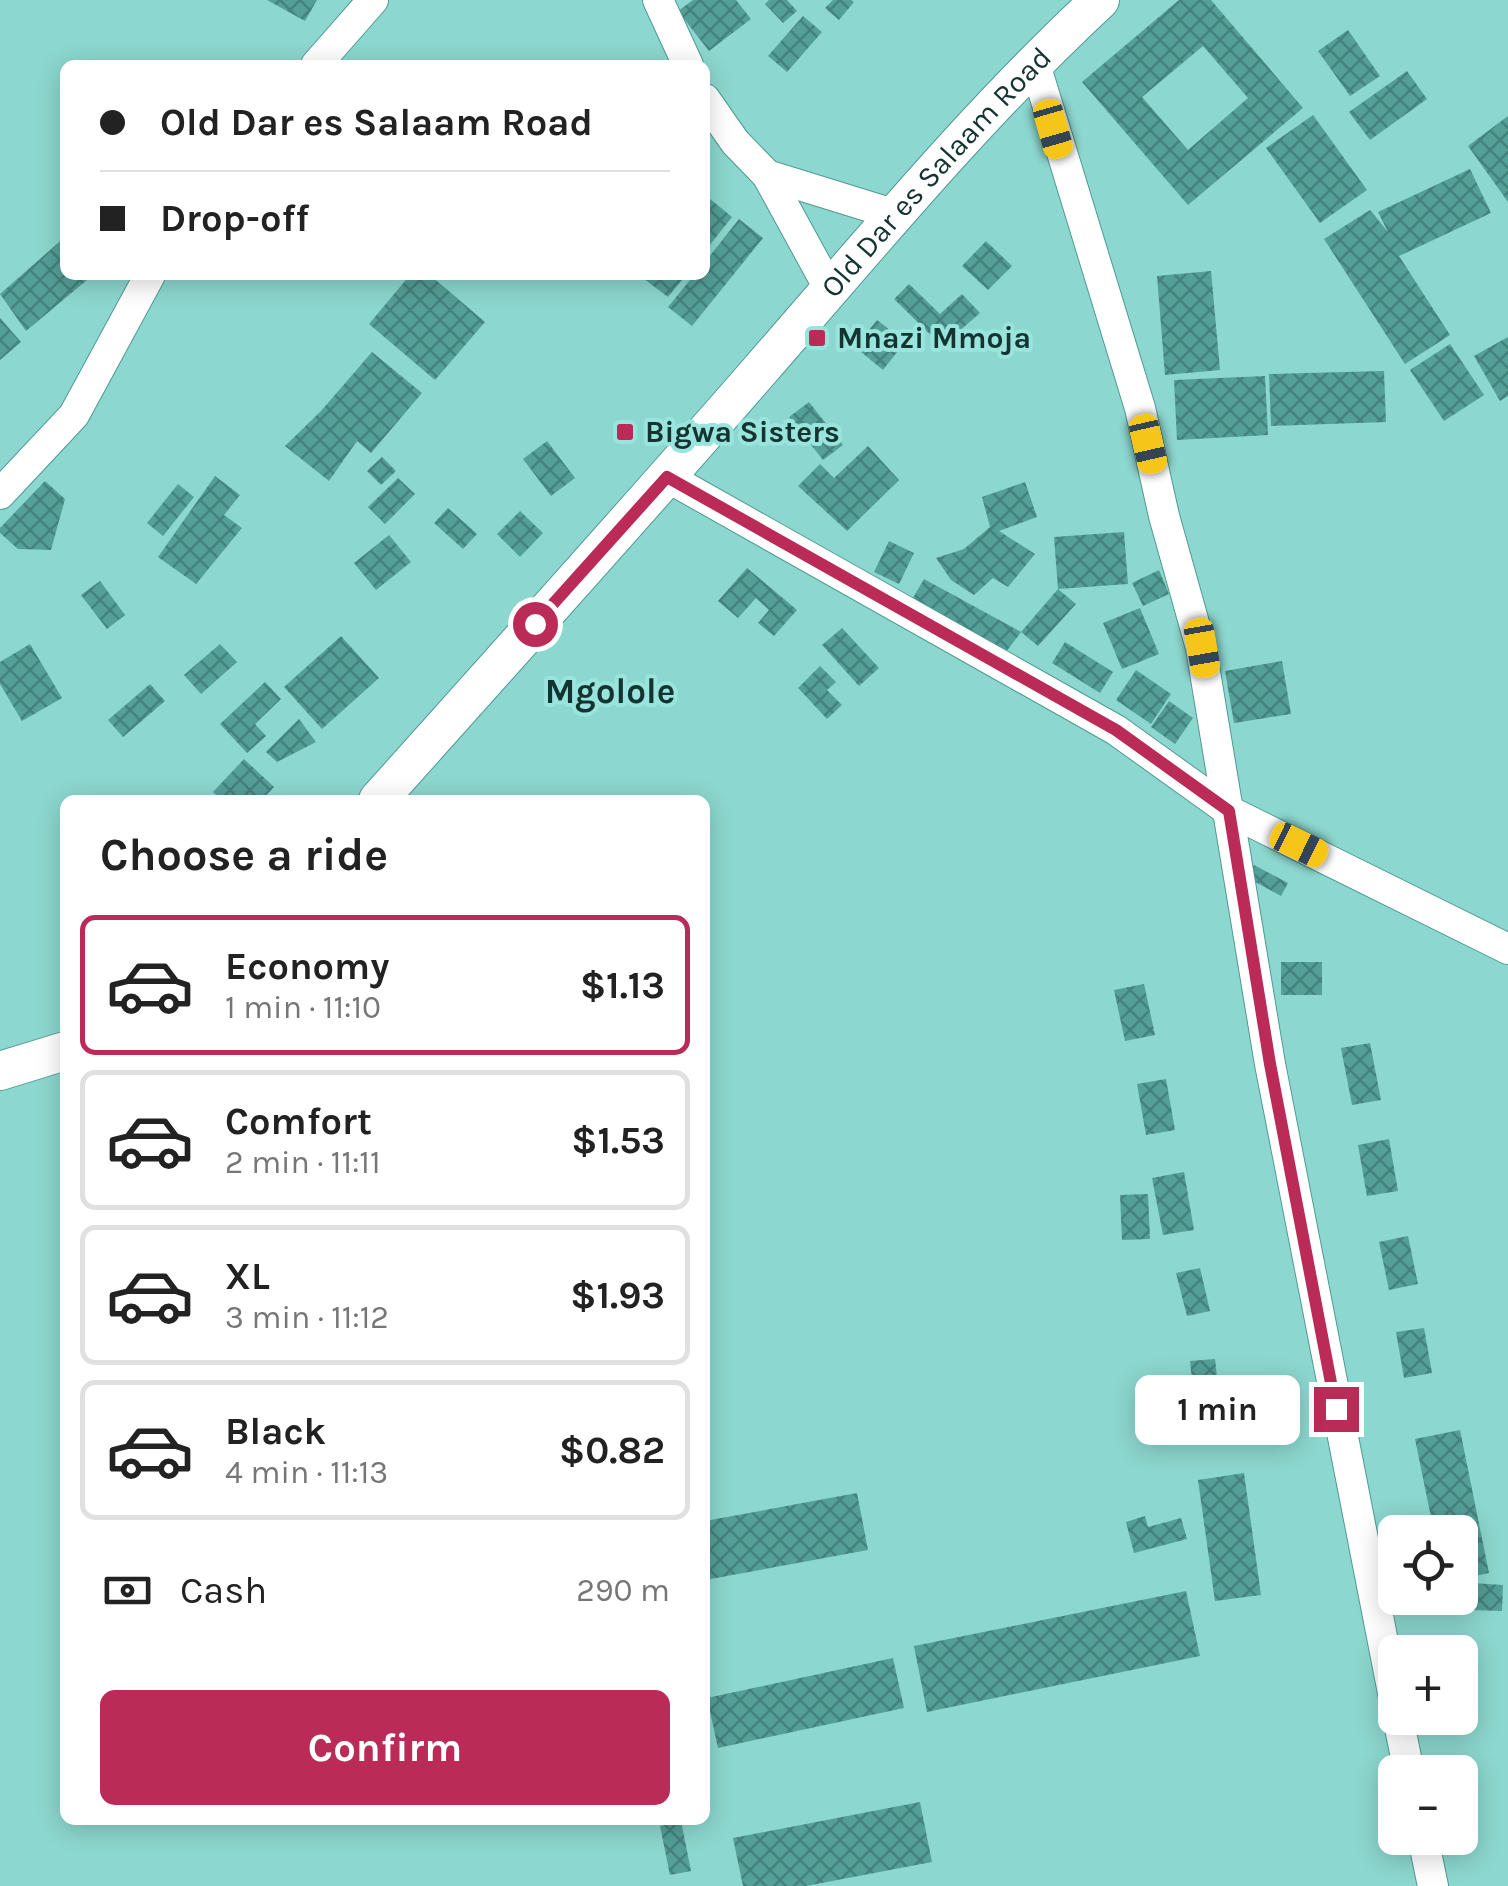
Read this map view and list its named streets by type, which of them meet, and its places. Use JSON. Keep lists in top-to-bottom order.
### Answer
{
  "streets": {
    "street": ["Old Dar es Salaam Road"]
  },
  "districts": ["Mgolole"],
  "places": {
    "transit": ["Mnazi Mmoja", "Bigwa Sisters"]
  },
  "page": {
    "banner": ["Old Dar es Salaam Road", "Drop-off"],
    "heading": "Choose a ride",
    "list": [
      {
        "name": "Economy",
        "note": "1 min · 11:10",
        "value": "$1.13"
      },
      {
        "name": "Comfort",
        "note": "2 min · 11:11",
        "value": "$1.53"
      },
      {
        "name": "XL",
        "note": "3 min · 11:12",
        "value": "$1.93"
      },
      {
        "name": "Black",
        "note": "4 min · 11:13",
        "value": "$0.82"
      }
    ],
    "bubble": "1 min",
    "map_buttons": ["+", "−"],
    "pay": ["Cash", "290 m"],
    "buttons": "Confirm"
  }
}
